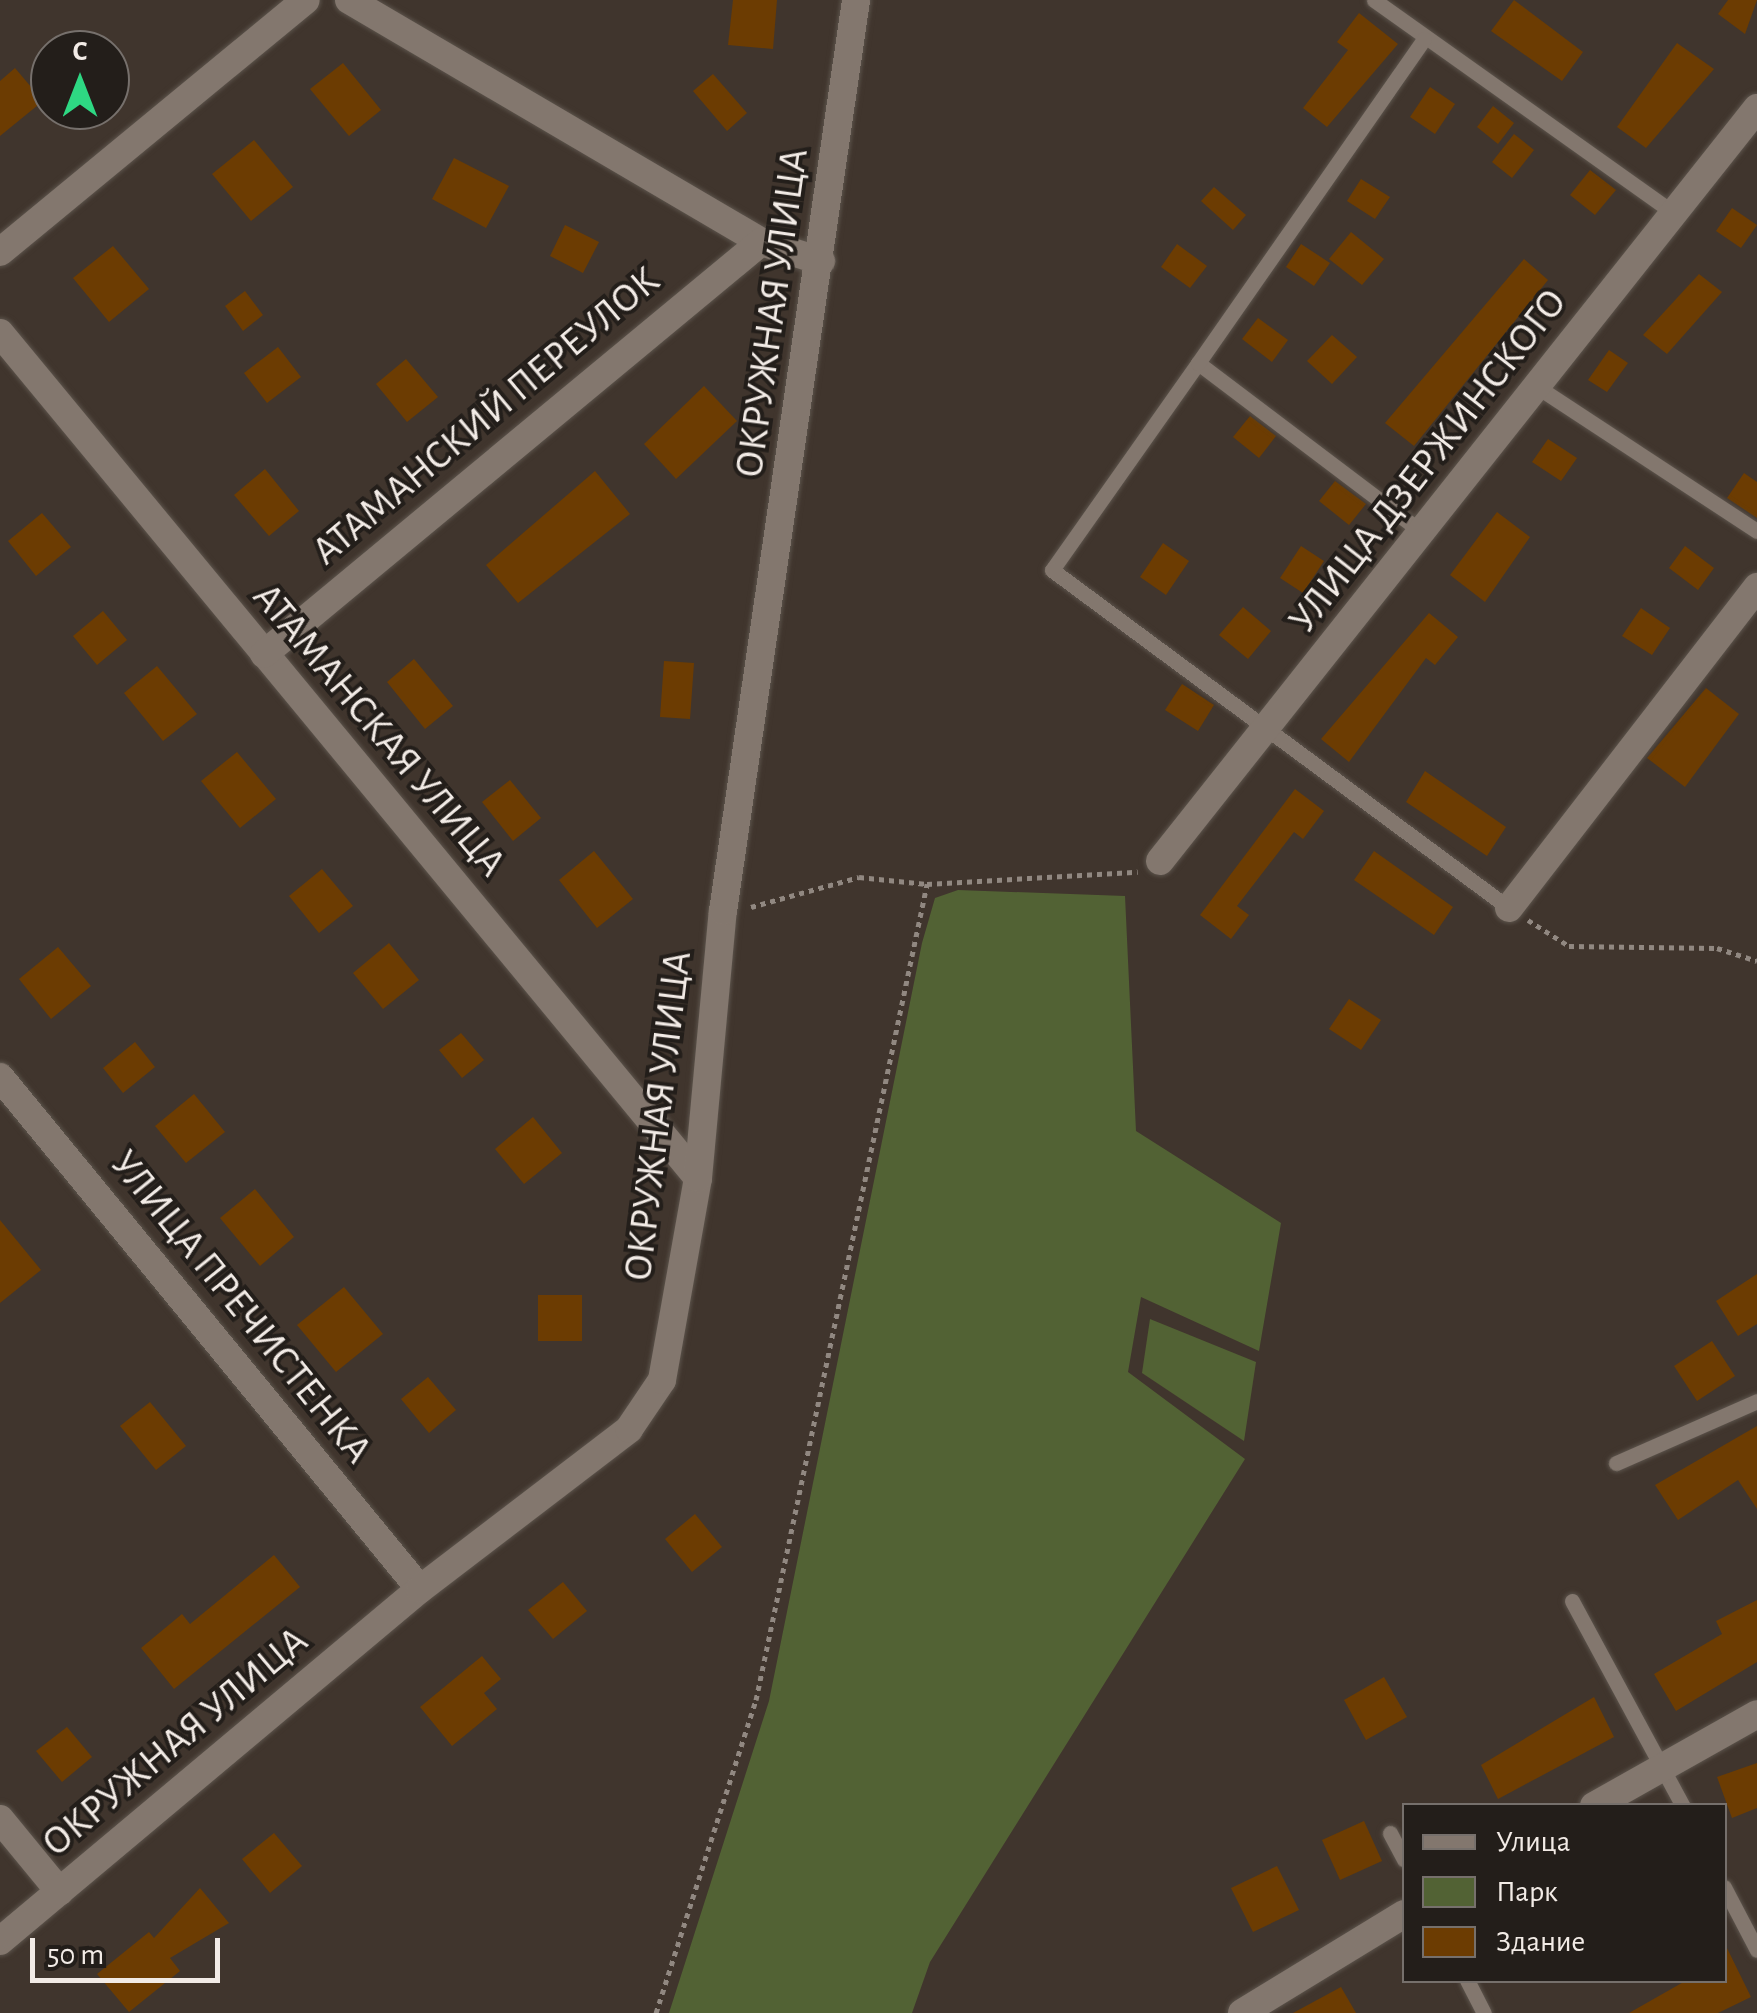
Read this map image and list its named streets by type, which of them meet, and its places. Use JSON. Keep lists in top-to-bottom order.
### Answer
{
  "streets": {
    "street": [
      "ОКРУЖНАЯ УЛИЦА",
      "АТАМАНСКИЙ ПЕРЕУЛОК",
      "УЛИЦА ДЗЕРЖИНСКОГО",
      "АТАМАНСКАЯ УЛИЦА",
      "УЛИЦА ПРЕЧИСТЕНКА"
    ]
  },
  "crossings": [
    ["ОКРУЖНАЯ УЛИЦА", "АТАМАНСКАЯ УЛИЦА"],
    ["ОКРУЖНАЯ УЛИЦА", "УЛИЦА ПРЕЧИСТЕНКА"],
    ["АТАМАНСКИЙ ПЕРЕУЛОК", "АТАМАНСКАЯ УЛИЦА"]
  ],
  "legend": ["Улица", "Парк", "Здание"],
  "scale_bar": "50 m",
  "north": "top"
}
